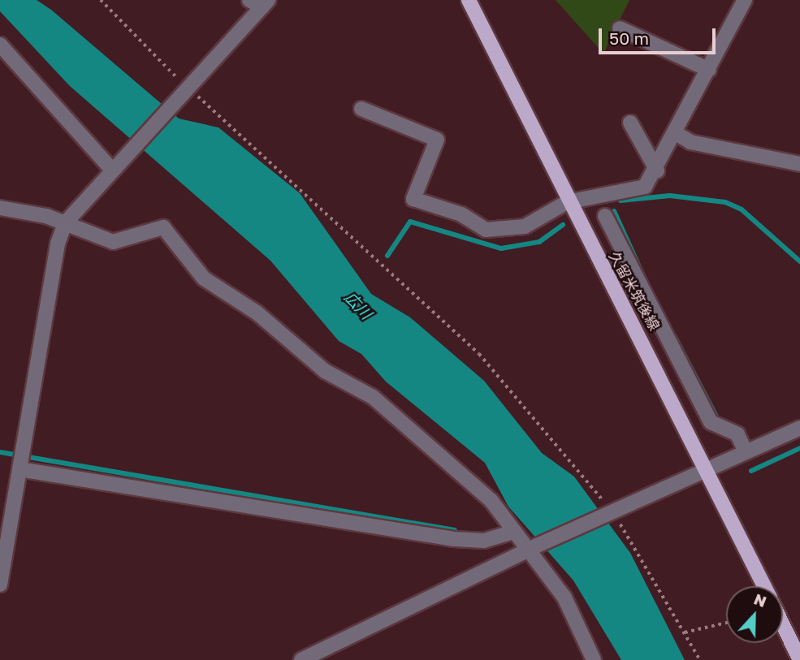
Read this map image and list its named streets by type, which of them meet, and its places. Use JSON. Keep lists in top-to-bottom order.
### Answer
{
  "streets": {
    "main road": ["久留米筑後線"]
  },
  "water": ["広川"],
  "scale_bar": "50 m",
  "north": "top"
}
